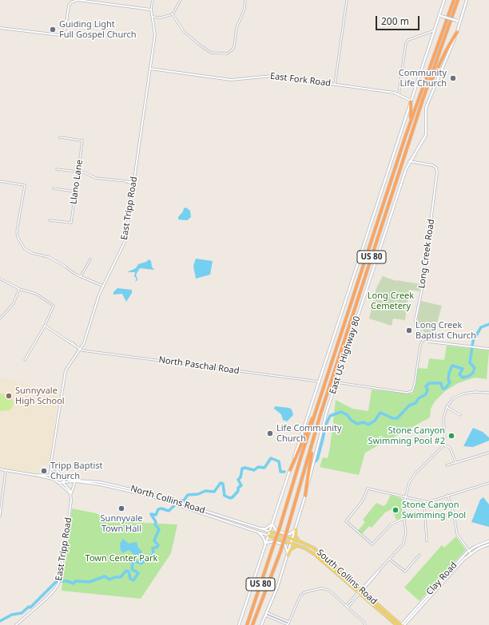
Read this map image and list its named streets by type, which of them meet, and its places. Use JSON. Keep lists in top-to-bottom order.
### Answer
{
  "streets": {
    "highway": ["US 80"],
    "main road": ["East US Highway 80", "South Collins Road", "Clay Road"],
    "street": [
      "East Fork Road",
      "Llano Lane",
      "East Tripp Road",
      "Long Creek Road",
      "North Paschal Road",
      "North Collins Road"
    ]
  },
  "crossings": [
    ["East Fork Road", "East Tripp Road"],
    ["East Fork Road", "East US Highway 80"],
    ["East Tripp Road", "North Paschal Road"],
    ["East Tripp Road", "North Collins Road"],
    ["Long Creek Road", "East US Highway 80"],
    ["East US Highway 80", "North Paschal Road"],
    ["East US Highway 80", "North Collins Road"],
    ["East US Highway 80", "South Collins Road"],
    ["North Collins Road", "South Collins Road"],
    ["South Collins Road", "Clay Road"]
  ],
  "parks": ["Long Creek Cemetery", "Town Center Park"],
  "places": [
    "Guiding Light Full Gospel Church",
    "Community Life Church",
    "Long Creek Baptist Church",
    "Sunnyvale High School",
    "Life Community Church",
    "Stone Canyon Swimming Pool #2",
    "Tripp Baptist Church",
    "Sunnyvale Town Hall",
    "Stone Canyon Swimming Pool"
  ],
  "scale_bar": "200 m"
}
